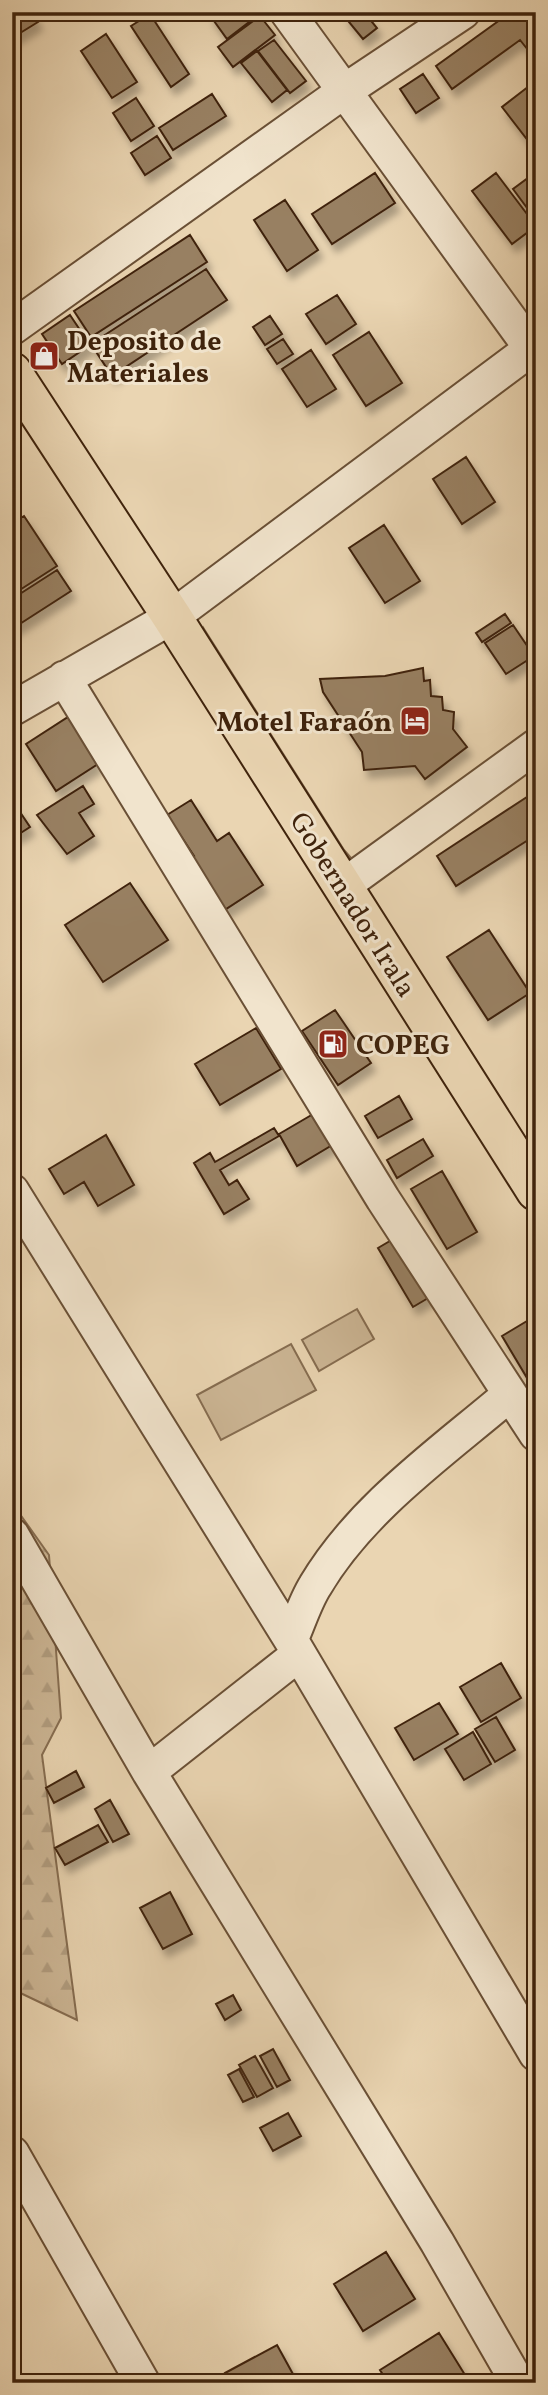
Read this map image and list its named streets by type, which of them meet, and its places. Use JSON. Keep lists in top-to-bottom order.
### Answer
{
  "streets": {
    "main road": ["Gobernador Irala"]
  },
  "places": {
    "shop": ["Deposito de Materiales"],
    "hotel": ["Motel Faraón"],
    "fuel station": ["COPEG"]
  }
}
